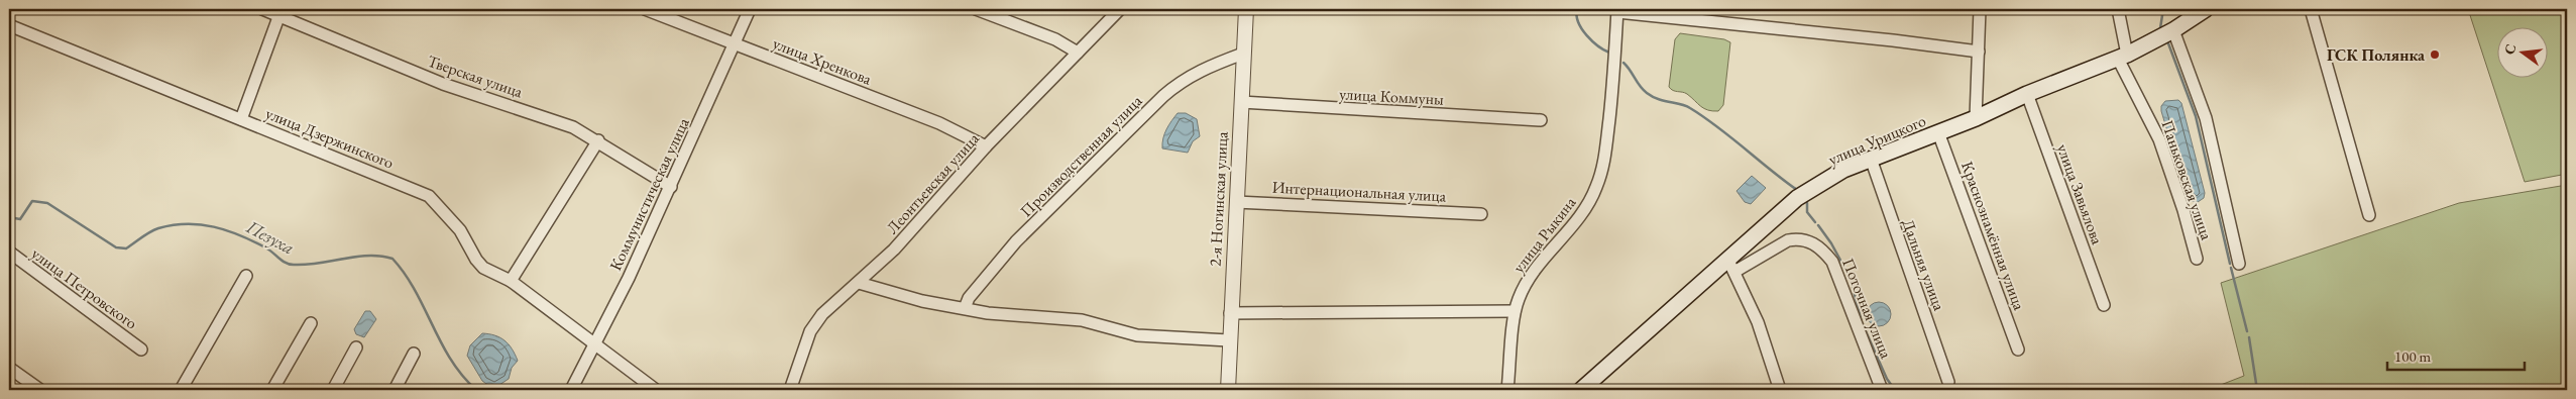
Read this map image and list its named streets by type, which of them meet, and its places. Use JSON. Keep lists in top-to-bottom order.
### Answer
{
  "streets": {
    "main road": ["улица Урицкого"],
    "street": [
      "улица Хренкова",
      "Тверская улица",
      "улица Коммуны",
      "улица Дзержинского",
      "Производственная улица",
      "Паньковская улица",
      "Леонтьевская улица",
      "Интернациональная улица",
      "Коммунистическая улица",
      "улица Завьялова",
      "2-я Ногинская улица",
      "улица Рыкина",
      "Краснознамённая улица",
      "Дальняя улица",
      "улица Петровского",
      "Поточная улица"
    ]
  },
  "crossings": [
    ["улица Хренкова", "Леонтьевская улица"],
    ["улица Хренкова", "Коммунистическая улица"],
    ["Тверская улица", "Коммунистическая улица"],
    ["улица Коммуны", "2-я Ногинская улица"],
    ["улица Дзержинского", "Коммунистическая улица"],
    ["улица Урицкого", "Паньковская улица"],
    ["улица Урицкого", "улица Завьялова"],
    ["улица Урицкого", "Краснознамённая улица"],
    ["улица Урицкого", "Дальняя улица"],
    ["улица Урицкого", "Поточная улица"],
    ["Производственная улица", "2-я Ногинская улица"],
    ["Интернациональная улица", "2-я Ногинская улица"]
  ],
  "water": ["Пезуха"],
  "places": ["ГСК Полянка"],
  "scale_bar": "100 m",
  "north": "left"
}
